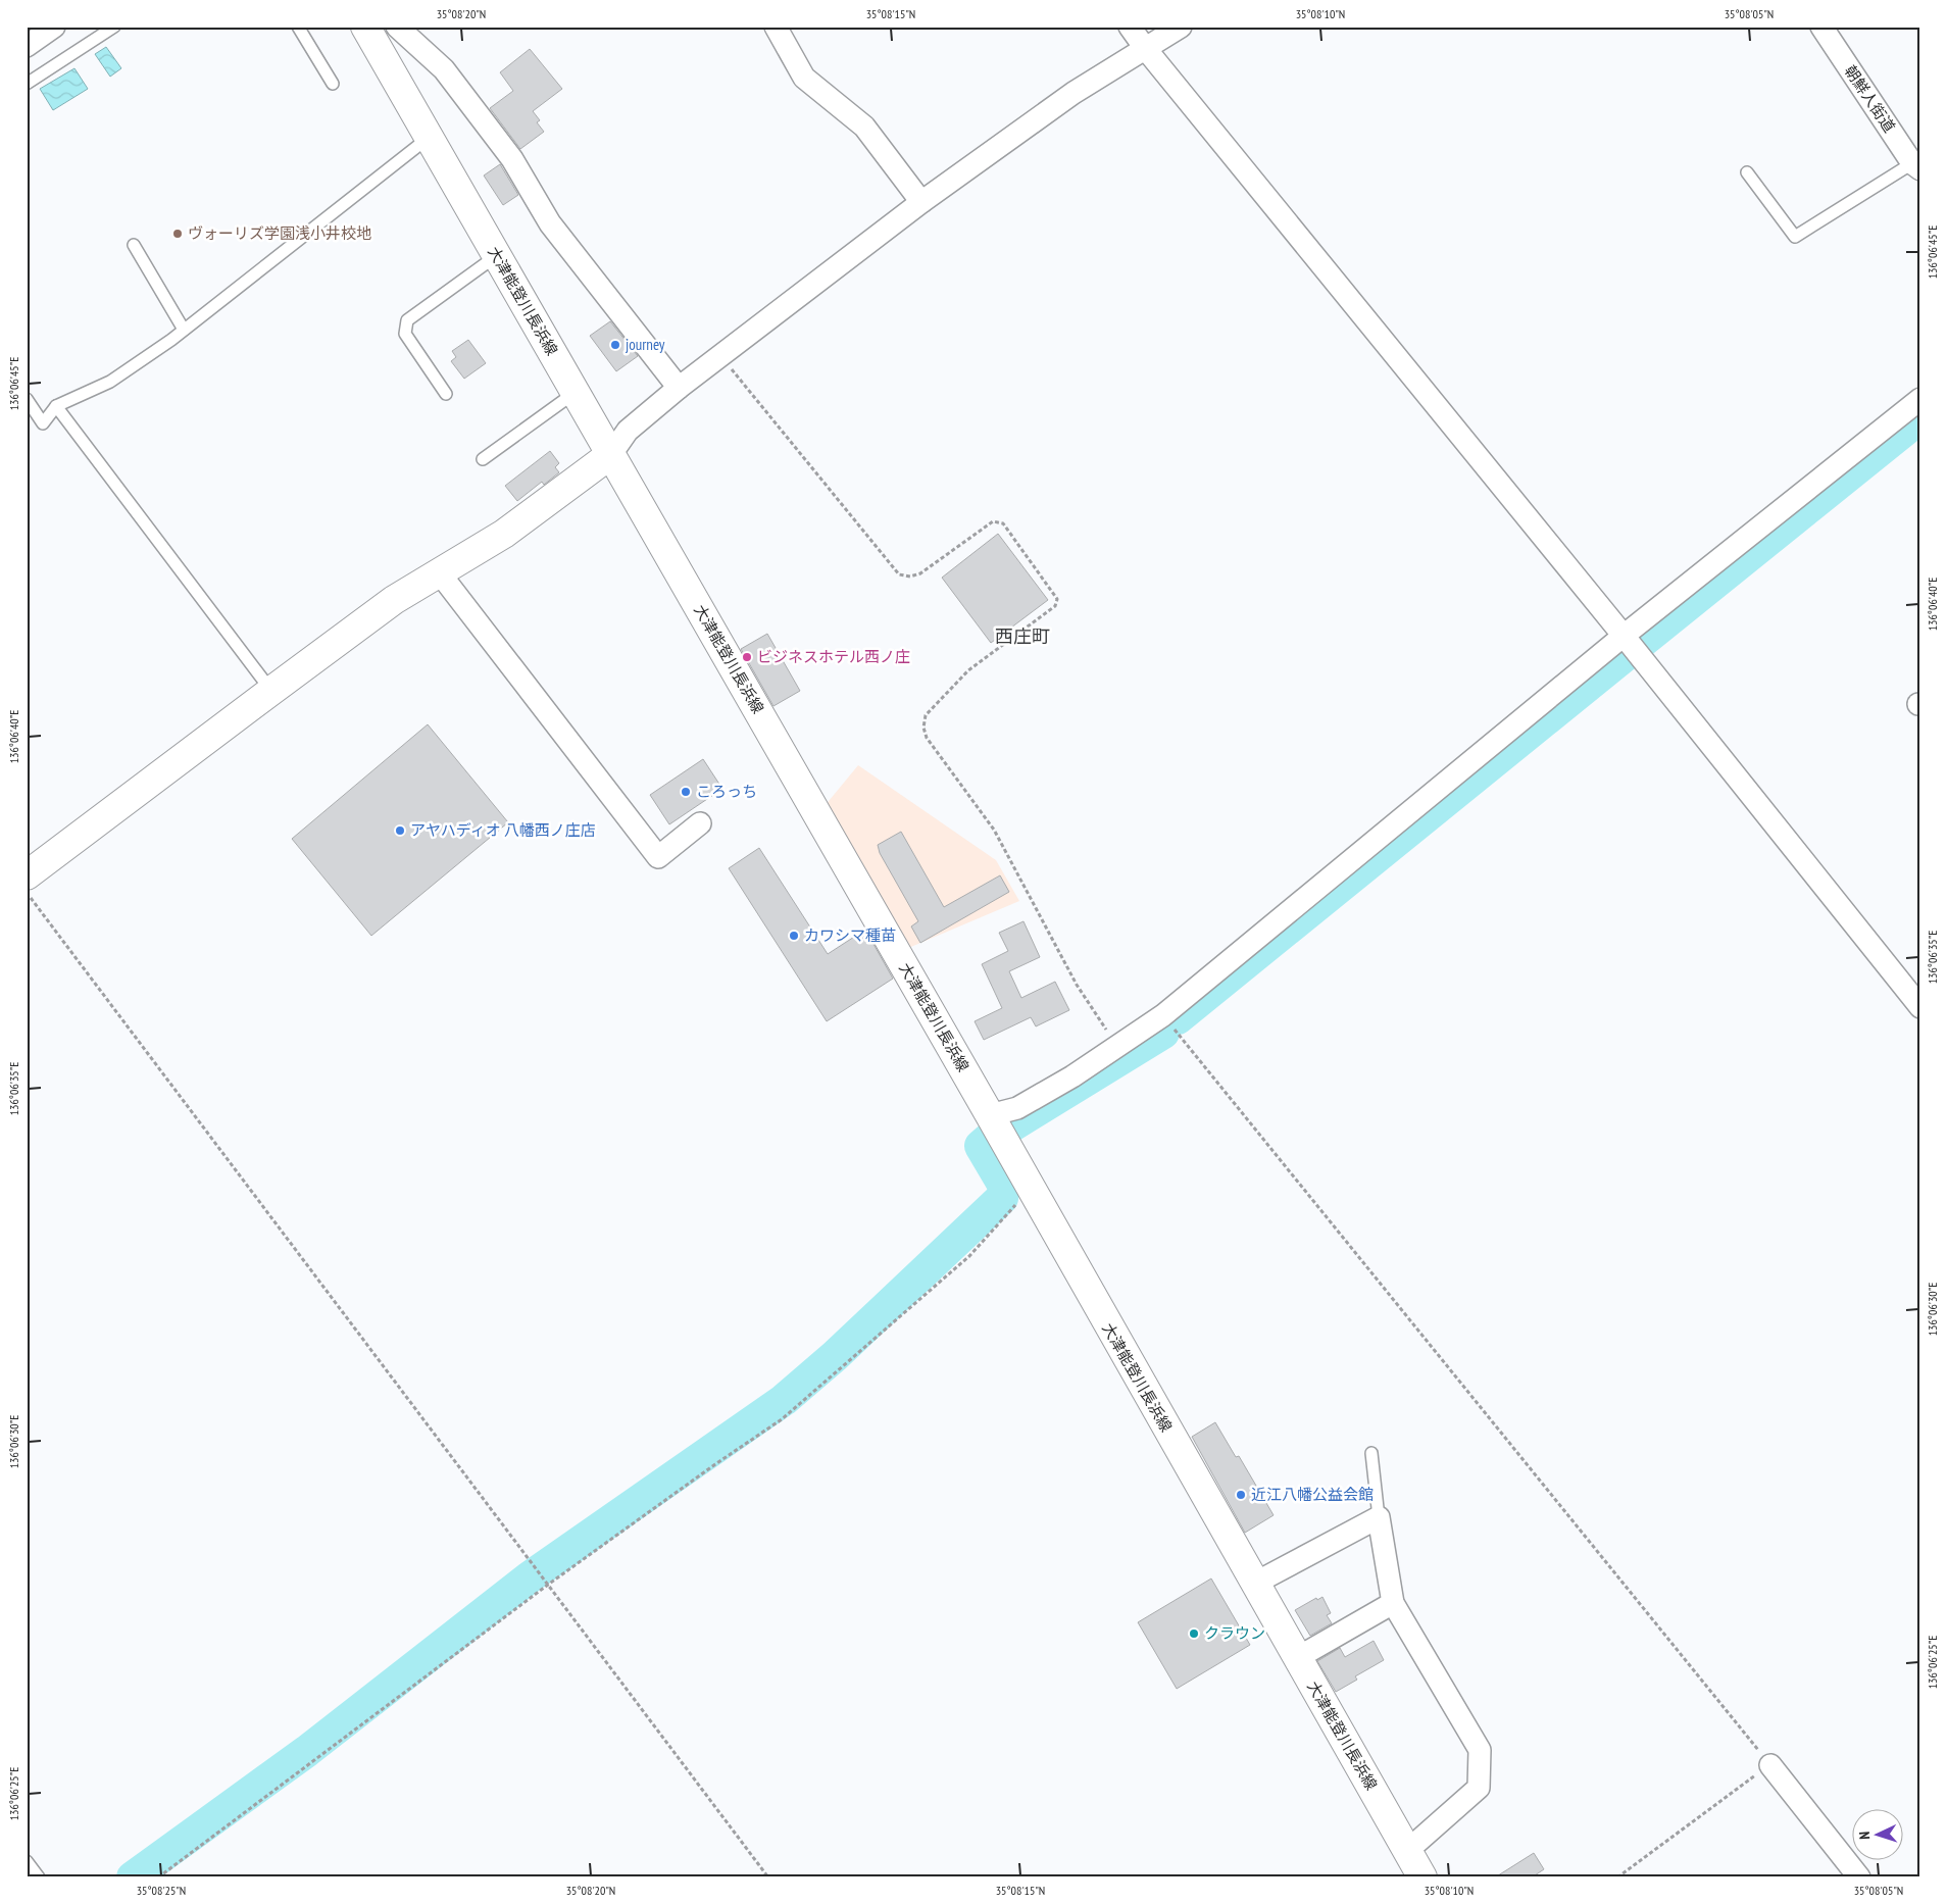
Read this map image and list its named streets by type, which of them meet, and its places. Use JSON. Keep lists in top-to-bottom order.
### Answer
{
  "streets": {
    "main road": ["大津能登川長浜線"],
    "street": ["朝鮮人街道"]
  },
  "districts": ["西庄町"],
  "places": [
    "ヴォーリズ学園浅小井校地",
    "journey",
    "ビジネスホテル西ノ庄",
    "ころっち",
    "アヤハディオ 八幡西ノ庄店",
    "カワシマ種苗",
    "近江八幡公益会館",
    "クラウン"
  ],
  "north": "left",
  "coordinates": [
    "35°08'20\"N",
    "35°08'15\"N",
    "35°08'10\"N",
    "35°08'05\"N",
    "136°06'45\"E",
    "136°06'40\"E",
    "136°06'35\"E",
    "136°06'30\"E",
    "136°06'25\"E",
    "35°08'25\"N"
  ]
}
